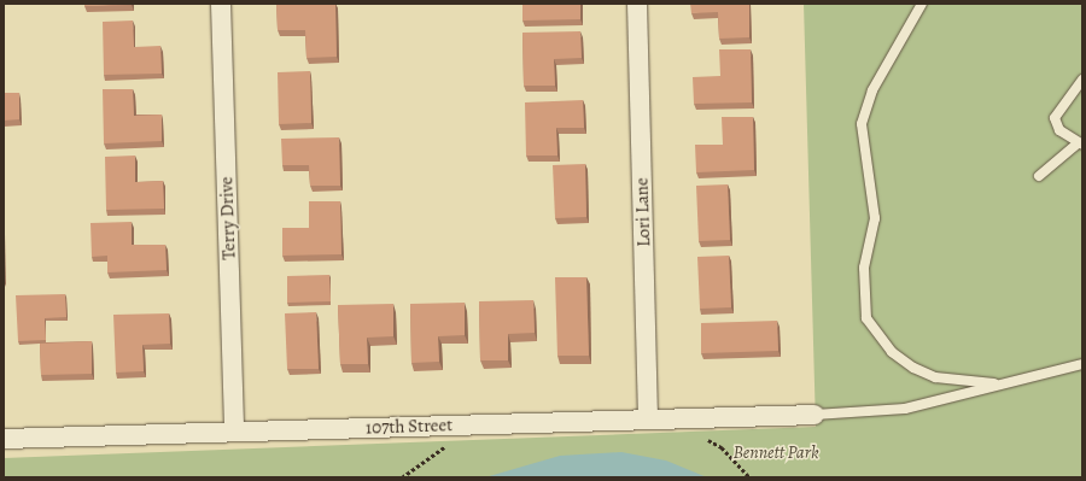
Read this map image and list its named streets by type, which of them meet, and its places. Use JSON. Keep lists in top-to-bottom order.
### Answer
{
  "streets": {
    "street": ["Lori Lane", "Terry Drive", "107th Street"]
  },
  "crossings": [
    ["Lori Lane", "107th Street"],
    ["Terry Drive", "107th Street"]
  ],
  "parks": ["Bennett Park"]
}
